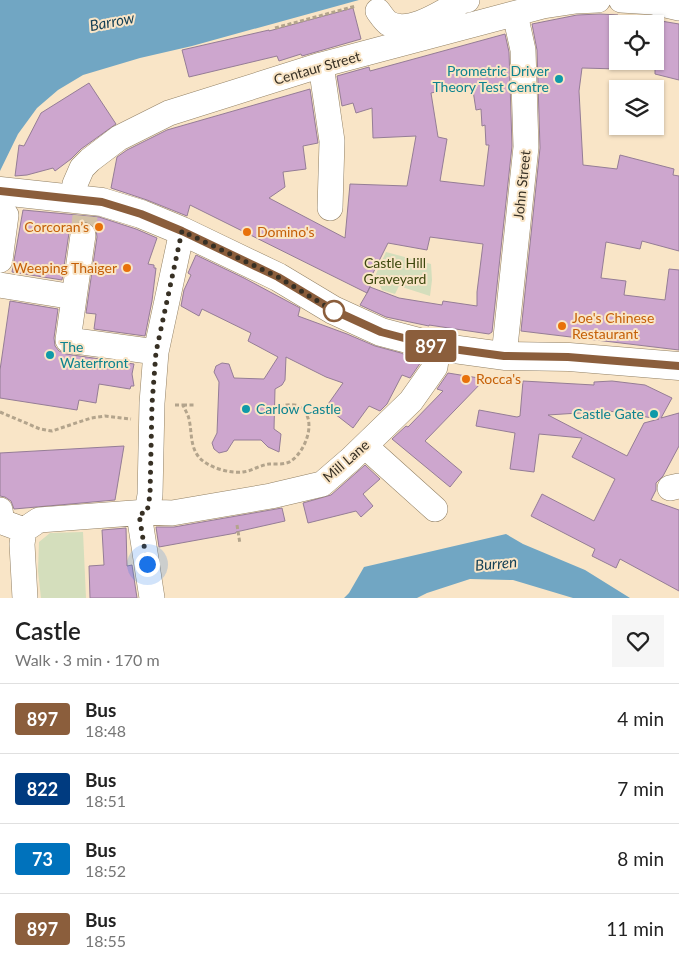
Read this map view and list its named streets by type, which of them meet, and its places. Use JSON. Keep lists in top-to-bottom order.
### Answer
{
  "streets": {
    "street": ["Centaur Street", "John Street", "Mill Lane"]
  },
  "crossings": [
    ["Centaur Street", "John Street"]
  ],
  "water": ["Barrow", "Burren"],
  "parks": ["Castle Hill Graveyard"],
  "places": [
    "Prometric Driver Theory Test Centre",
    "Corcoran’s",
    "Domino's",
    "Weeping Thaiger",
    "Joe's Chinese Restaurant",
    "The Waterfront",
    "Rocca's",
    "Carlow Castle",
    "Castle Gate"
  ],
  "lines": ["bus line 897"],
  "page": {
    "on_map": "897",
    "heading": ["Castle", "Walk · 3 min · 170 m"],
    "list": [
      {
        "mark": "897",
        "name": "Bus",
        "note": "18:48",
        "value": "4 min"
      },
      {
        "mark": "822",
        "name": "Bus",
        "note": "18:51",
        "value": "7 min"
      },
      {
        "mark": "73",
        "name": "Bus",
        "note": "18:52",
        "value": "8 min"
      },
      {
        "mark": "897",
        "name": "Bus",
        "note": "18:55",
        "value": "11 min"
      }
    ]
  }
}
